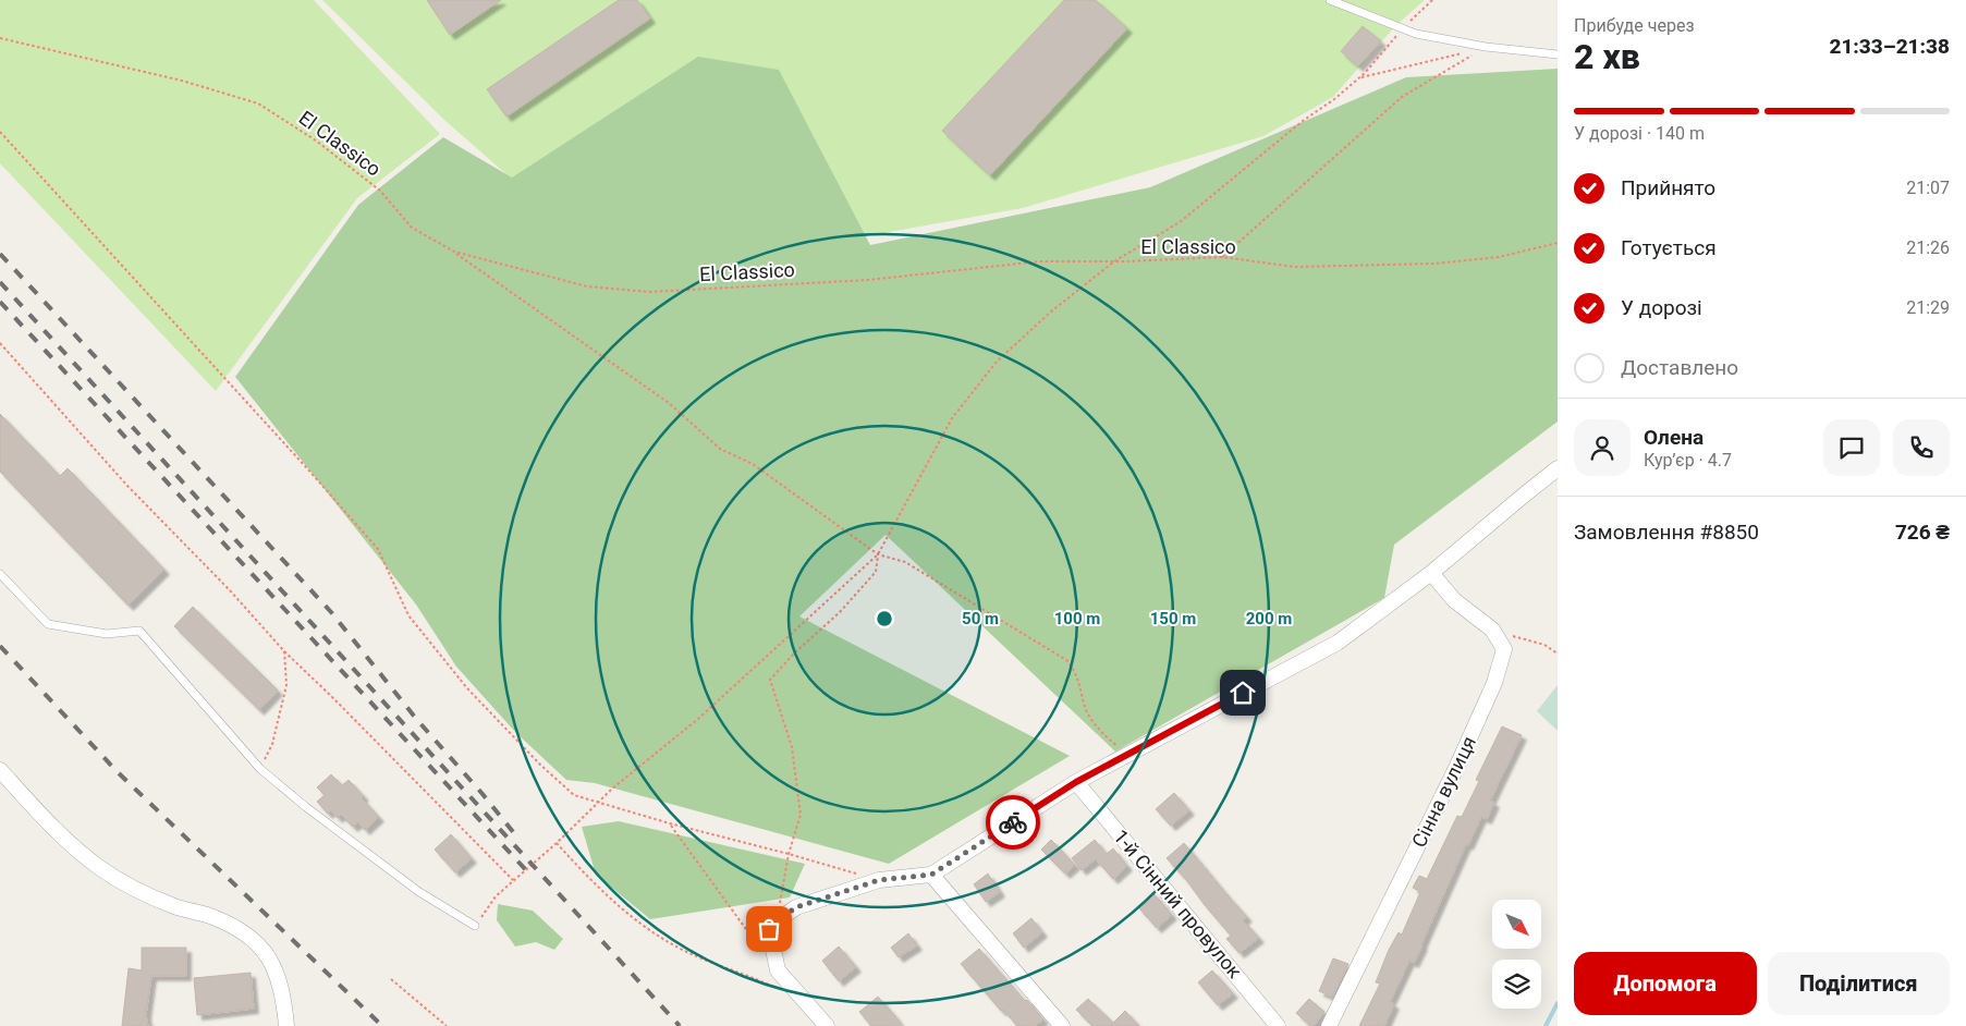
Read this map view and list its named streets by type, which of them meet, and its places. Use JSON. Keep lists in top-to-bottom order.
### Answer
{
  "streets": {
    "street": ["Сінна вулиця", "1-й Сінний провулок"],
    "path": ["El Classico"]
  },
  "north": "bottom right",
  "page": {
    "heading": ["2 хв", "Прибуде через", "21:33–21:38"],
    "panel": [
      "Олена",
      "Кур’єр · 4.7",
      "Замовлення #8850",
      "726 ₴"
    ],
    "bar": "У дорозі · 140 m",
    "list": [
      ["Прийнято", "21:07"],
      ["Готується", "21:26"],
      ["У дорозі", "21:29"],
      "Доставлено"
    ],
    "buttons": ["Допомога", "Поділитися"]
  },
  "rings": [
    "50 m",
    "100 m",
    "150 m",
    "200 m"
  ]
}
